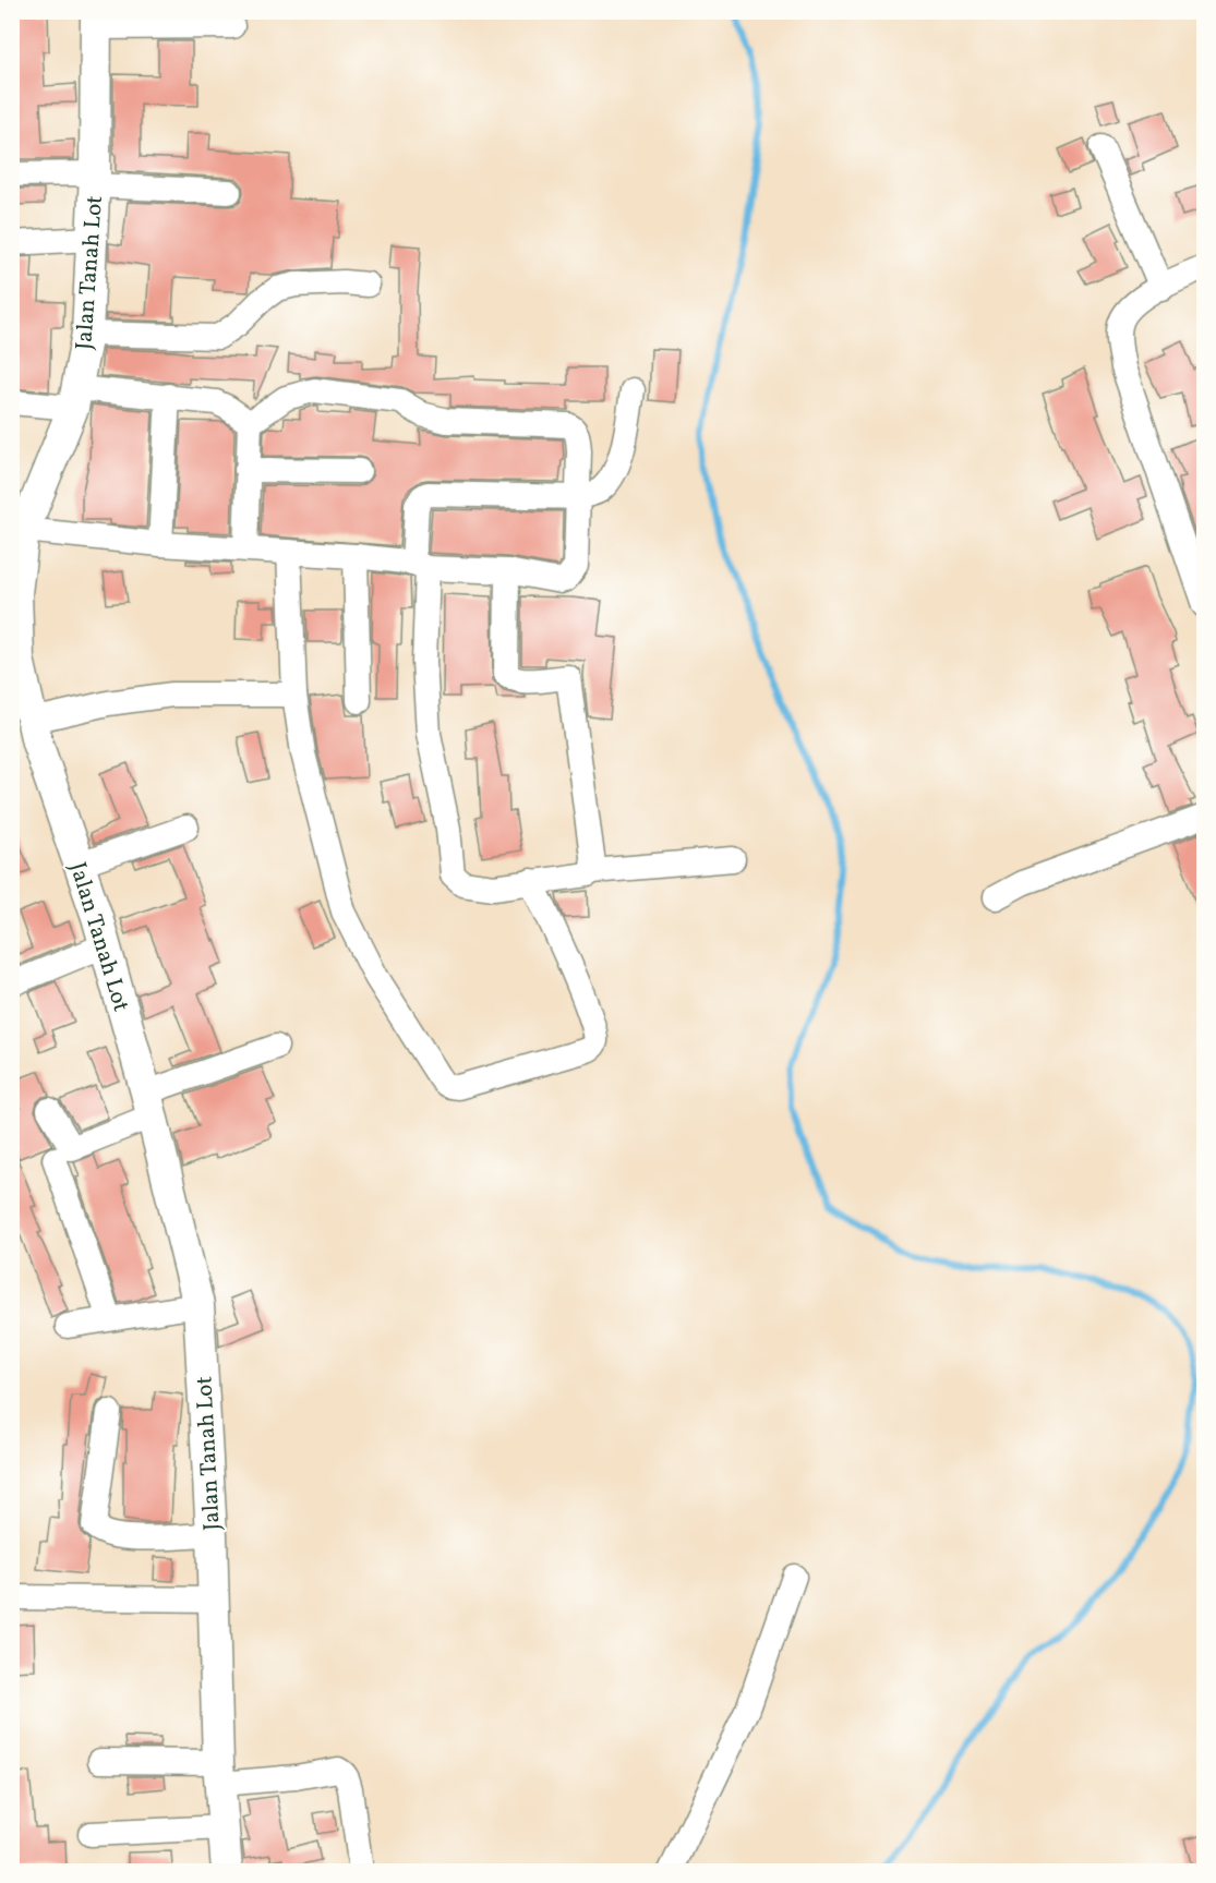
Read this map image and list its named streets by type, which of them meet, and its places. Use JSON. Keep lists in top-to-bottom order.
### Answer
{
  "streets": {
    "main road": ["Jalan Tanah Lot"]
  }
}
